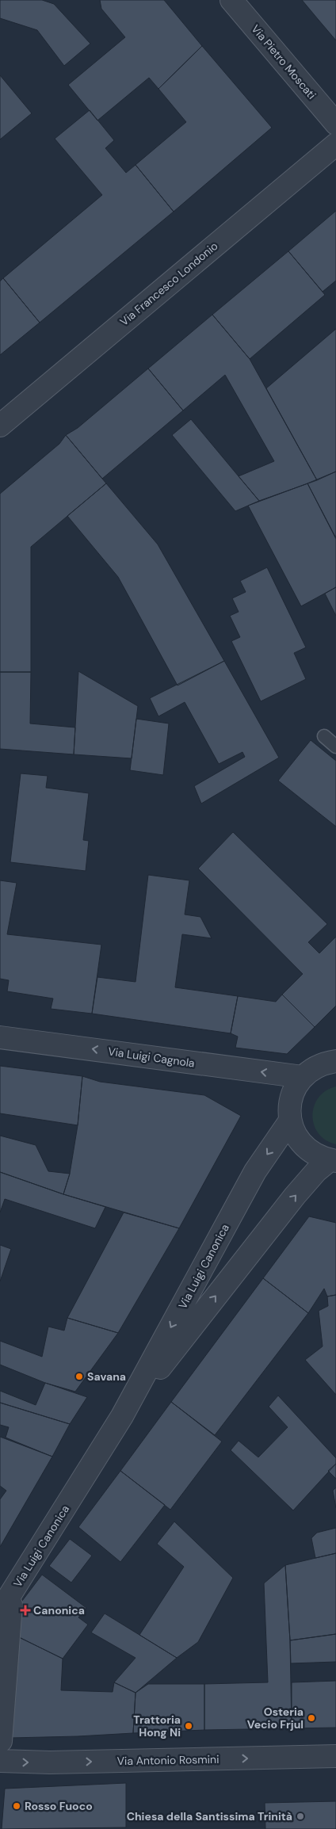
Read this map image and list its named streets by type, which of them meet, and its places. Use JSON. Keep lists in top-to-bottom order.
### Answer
{
  "streets": {
    "street": [
      "Via Pietro Moscati",
      "Via Francesco Londonio",
      "Via Luigi Cagnola",
      "Via Luigi Canonica",
      "Via Antonio Rosmini"
    ]
  },
  "one_way": ["Via Luigi Cagnola", "Via Antonio Rosmini"],
  "places": {
    "other": [
      "Savana",
      "Osteria Vecio Frjul",
      "Trattoria Hong Ni",
      "Rosso Fuoco",
      "Chiesa della Santissima Trinità"
    ],
    "health": ["Canonica"]
  }
}
